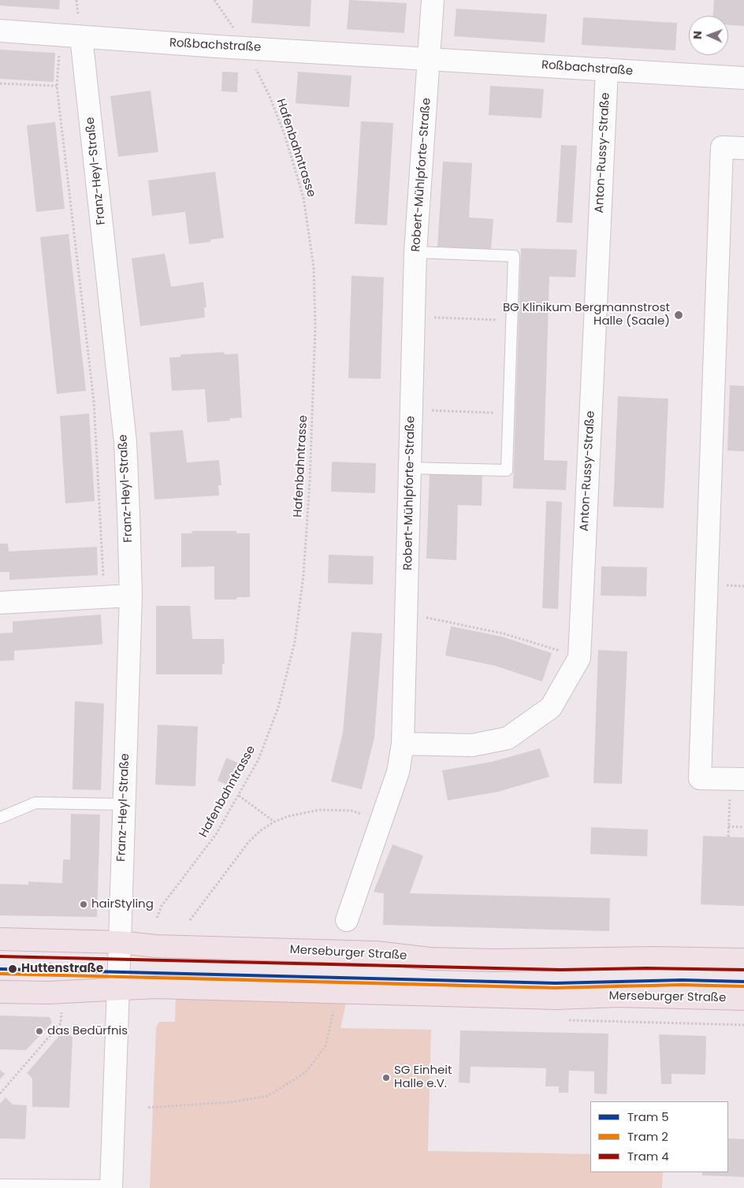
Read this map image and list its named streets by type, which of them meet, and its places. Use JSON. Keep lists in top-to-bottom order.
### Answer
{
  "streets": {
    "main road": ["Merseburger Straße"],
    "street": [
      "Roßbachstraße",
      "Anton-Russy-Straße",
      "Franz-Heyl-Straße",
      "Robert-Mühlpforte-Straße"
    ],
    "path": ["Hafenbahntrasse"]
  },
  "crossings": [
    ["Roßbachstraße", "Hafenbahntrasse"],
    ["Roßbachstraße", "Anton-Russy-Straße"],
    ["Roßbachstraße", "Franz-Heyl-Straße"],
    ["Roßbachstraße", "Robert-Mühlpforte-Straße"],
    ["Anton-Russy-Straße", "Robert-Mühlpforte-Straße"],
    ["Franz-Heyl-Straße", "Merseburger Straße"]
  ],
  "places": [
    "BG Klinikum Bergmannstrost Halle (Saale)",
    "hairStyling",
    "Huttenstraße",
    "das Bedürfnis",
    "SG Einheit Halle e.V."
  ],
  "lines": ["tram line 4", "tram line 5", "tram line 2"],
  "legend": ["Tram 5", "Tram 2", "Tram 4"],
  "north": "left"
}
